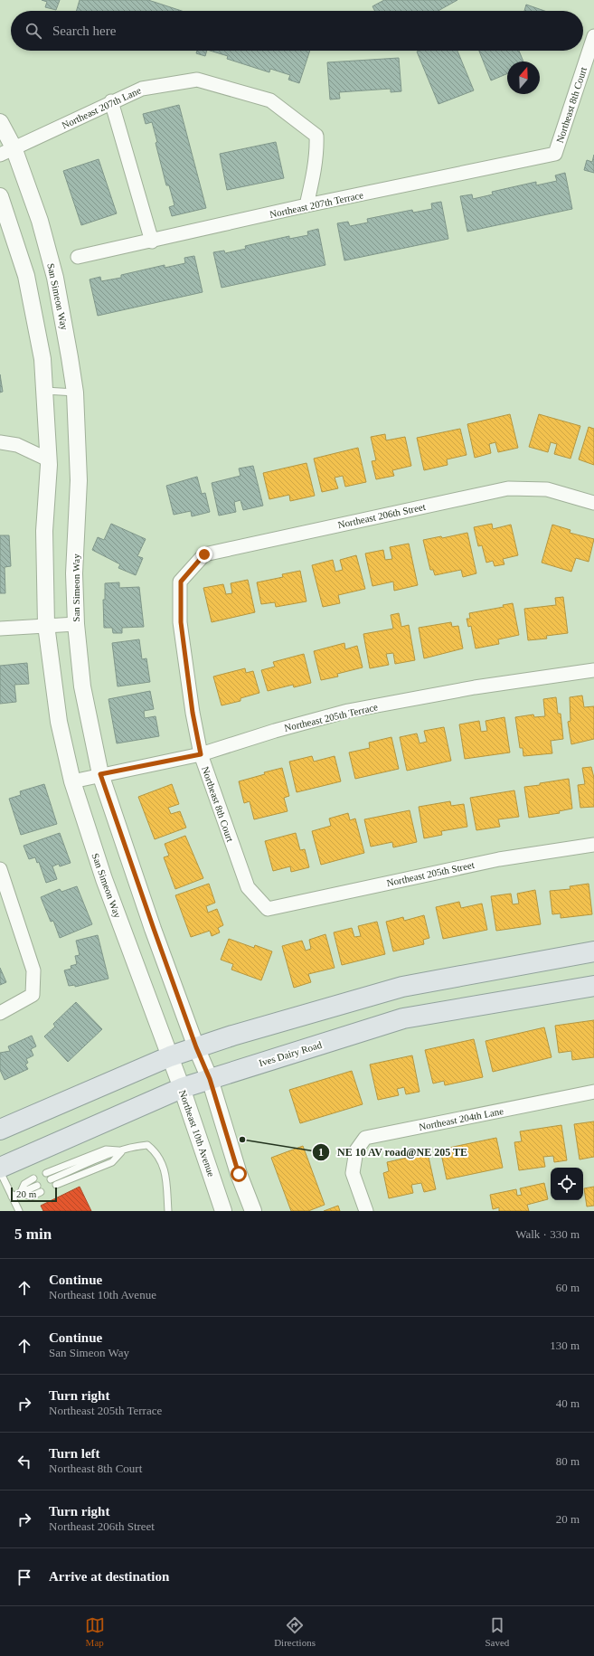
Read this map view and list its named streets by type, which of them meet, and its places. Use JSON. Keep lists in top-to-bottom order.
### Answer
{
  "streets": {
    "main road": ["Ives Dairy Road"],
    "street": [
      "Northeast 8th Court",
      "Northeast 207th Lane",
      "Northeast 207th Terrace",
      "San Simeon Way",
      "Northeast 206th Street",
      "Northeast 205th Terrace",
      "Northeast 205th Street",
      "Northeast 204th Lane",
      "Northeast 10th Avenue"
    ]
  },
  "crossings": [
    ["Northeast 8th Court", "Northeast 207th Terrace"],
    ["Northeast 8th Court", "Northeast 206th Street"],
    ["Northeast 8th Court", "Northeast 205th Terrace"],
    ["Northeast 8th Court", "Northeast 205th Street"],
    ["Northeast 207th Lane", "Northeast 207th Terrace"],
    ["Northeast 207th Lane", "San Simeon Way"],
    ["San Simeon Way", "Northeast 205th Terrace"],
    ["San Simeon Way", "Northeast 10th Avenue"],
    ["Ives Dairy Road", "Northeast 10th Avenue"]
  ],
  "places": ["NE 10 AV road@NE 205 TE"],
  "scale_bar": "20 m",
  "north": "top",
  "page": {
    "search": "Search here",
    "scale": "20 m",
    "heading": ["5 min", "Walk · 330 m"],
    "list": [
      ["Continue", "Northeast 10th Avenue", "60 m"],
      ["Continue", "San Simeon Way", "130 m"],
      ["Turn right", "Northeast 205th Terrace", "40 m"],
      ["Turn left", "Northeast 8th Court", "80 m"],
      ["Turn right", "Northeast 206th Street", "20 m"],
      "Arrive at destination"
    ],
    "nav": ["Map", "Directions", "Saved"]
  }
}
